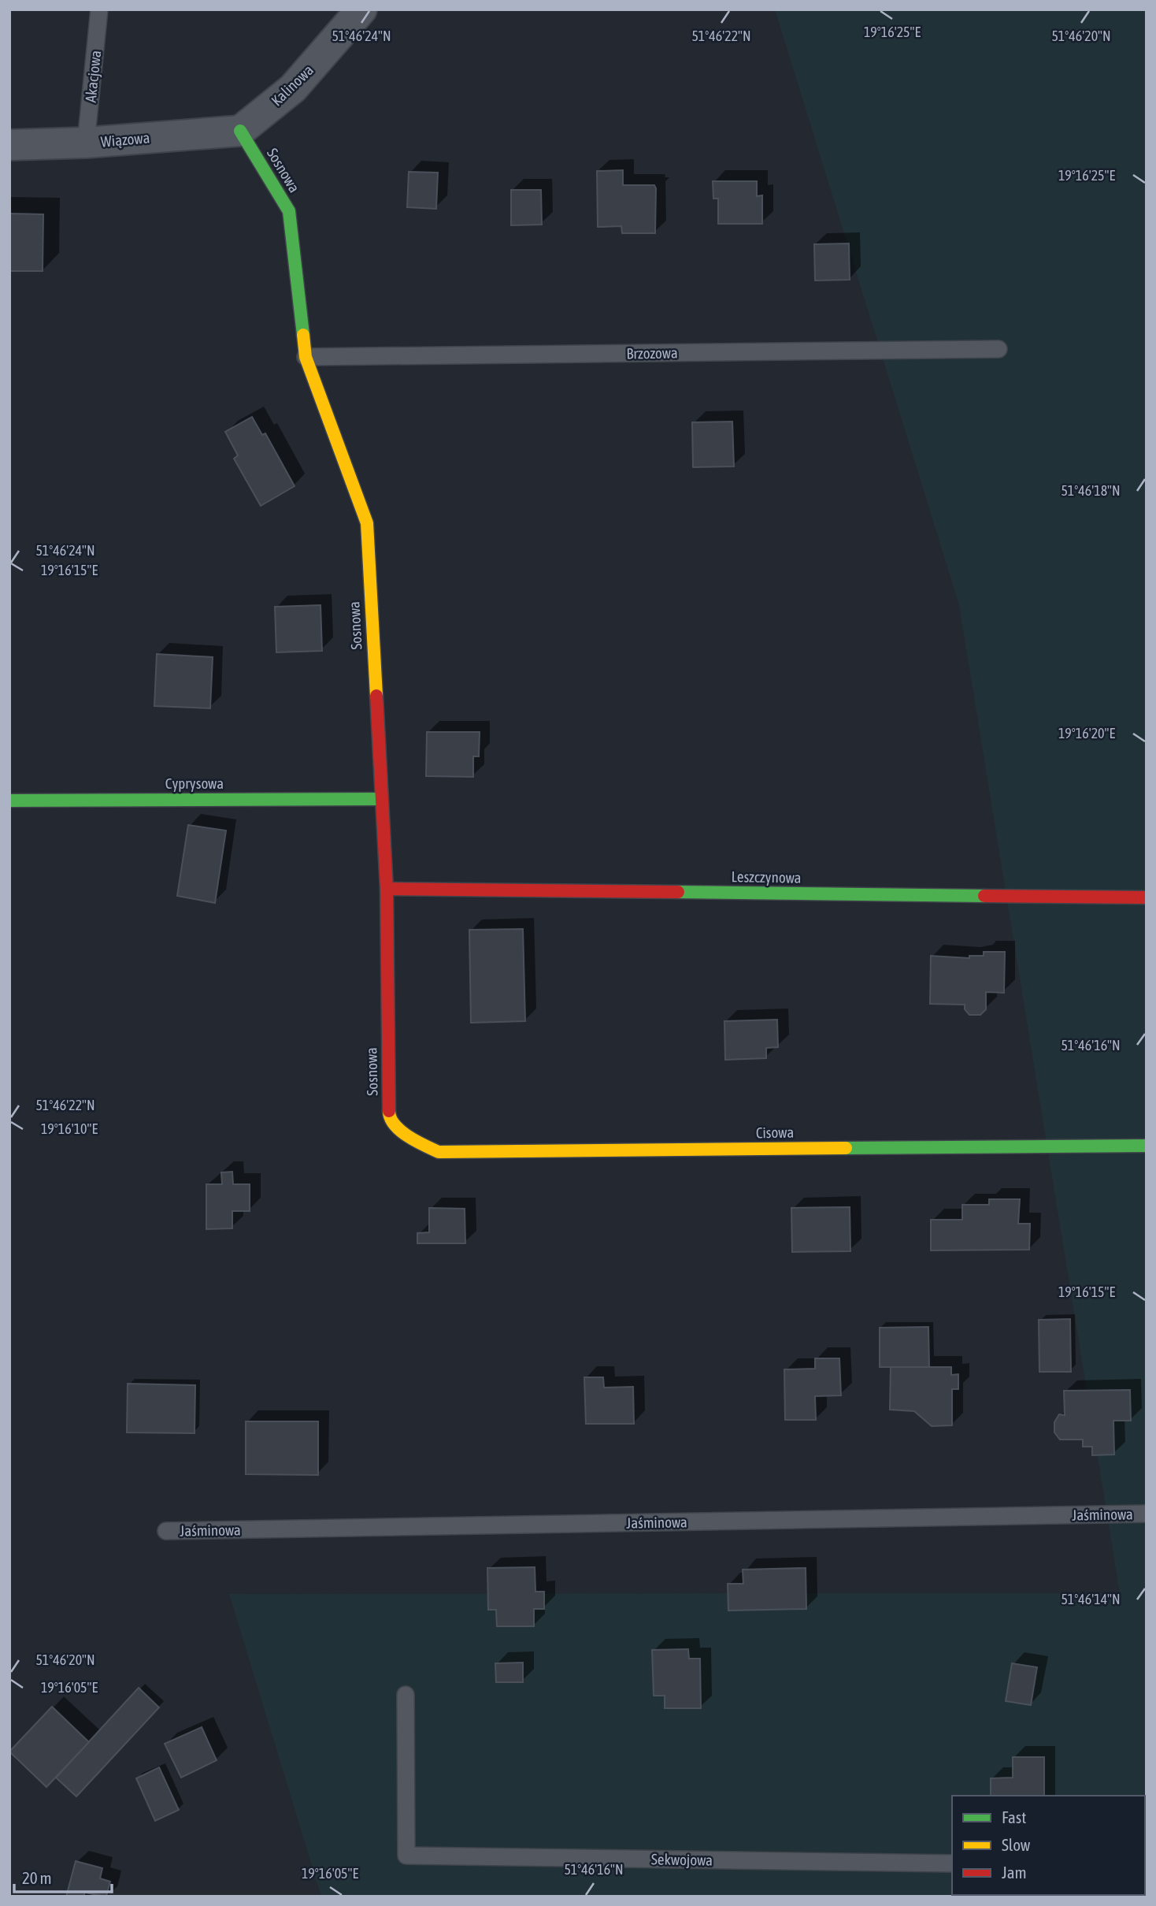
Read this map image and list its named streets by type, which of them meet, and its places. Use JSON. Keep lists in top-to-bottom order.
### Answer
{
  "streets": {
    "street": [
      "Kalinowa",
      "Wiązowa",
      "Sosnowa",
      "Cyprysowa",
      "Leszczynowa",
      "Cisowa"
    ],
    "lane": [
      "Akacjowa",
      "Brzozowa",
      "Jaśminowa",
      "Sekwojowa"
    ]
  },
  "crossings": [
    ["Akacjowa", "Wiązowa"],
    ["Kalinowa", "Wiązowa"],
    ["Kalinowa", "Sosnowa"],
    ["Wiązowa", "Sosnowa"],
    ["Sosnowa", "Brzozowa"],
    ["Sosnowa", "Cyprysowa"],
    ["Sosnowa", "Leszczynowa"],
    ["Sosnowa", "Cisowa"]
  ],
  "legend": ["Fast", "Slow", "Jam"],
  "scale_bar": "20 m",
  "coordinates": [
    "19°16'25\"E",
    "51°46'24\"N",
    "51°46'22\"N",
    "51°46'20\"N",
    "51°46'18\"N",
    "19°16'15\"E",
    "19°16'20\"E",
    "51°46'16\"N",
    "19°16'10\"E",
    "51°46'14\"N",
    "19°16'05\"E"
  ]
}
